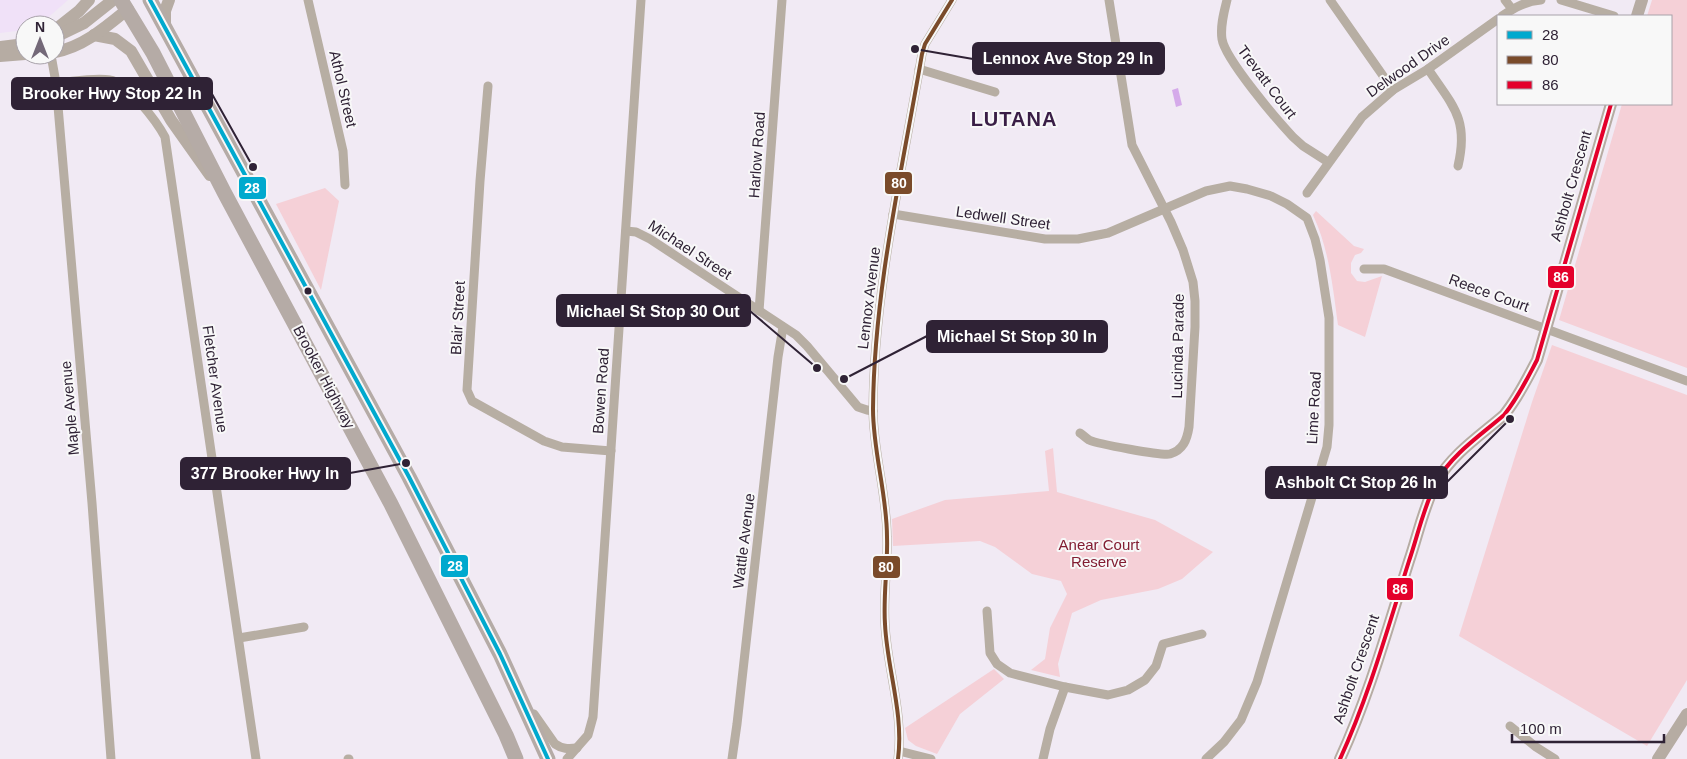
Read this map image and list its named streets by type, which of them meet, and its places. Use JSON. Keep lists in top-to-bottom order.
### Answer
{
  "streets": {
    "highway": ["Brooker Highway"],
    "street": [
      "Delwood Drive",
      "Trevatt Court",
      "Athol Street",
      "Harlow Road",
      "Ashbolt Crescent",
      "Ledwell Street",
      "Michael Street",
      "Reece Court",
      "Lennox Avenue",
      "Blair Street",
      "Lucinda Parade",
      "Fletcher Avenue",
      "Bowen Road",
      "Maple Avenue",
      "Lime Road",
      "Wattle Avenue"
    ]
  },
  "crossings": [
    ["Delwood Drive", "Trevatt Court"],
    ["Harlow Road", "Michael Street"],
    ["Ashbolt Crescent", "Reece Court"],
    ["Ledwell Street", "Lennox Avenue"],
    ["Ledwell Street", "Lucinda Parade"],
    ["Ledwell Street", "Lime Road"],
    ["Michael Street", "Lennox Avenue"],
    ["Michael Street", "Bowen Road"],
    ["Michael Street", "Wattle Avenue"],
    ["Blair Street", "Bowen Road"],
    ["Lucinda Parade", "Lime Road"],
    ["Fletcher Avenue", "Maple Avenue"]
  ],
  "districts": ["LUTANA"],
  "parks": ["Anear Court Reserve"],
  "places": [
    "Lennox Ave Stop 29 In",
    "Brooker Hwy Stop 22 In",
    "Michael St Stop 30 Out",
    "Michael St Stop 30 In",
    "Ashbolt Ct Stop 26 In",
    "377 Brooker Hwy In"
  ],
  "lines": ["transit line 28", "transit line 80", "transit line 86"],
  "legend": ["28", "80", "86"],
  "scale_bar": "100 m",
  "north": "top"
}
